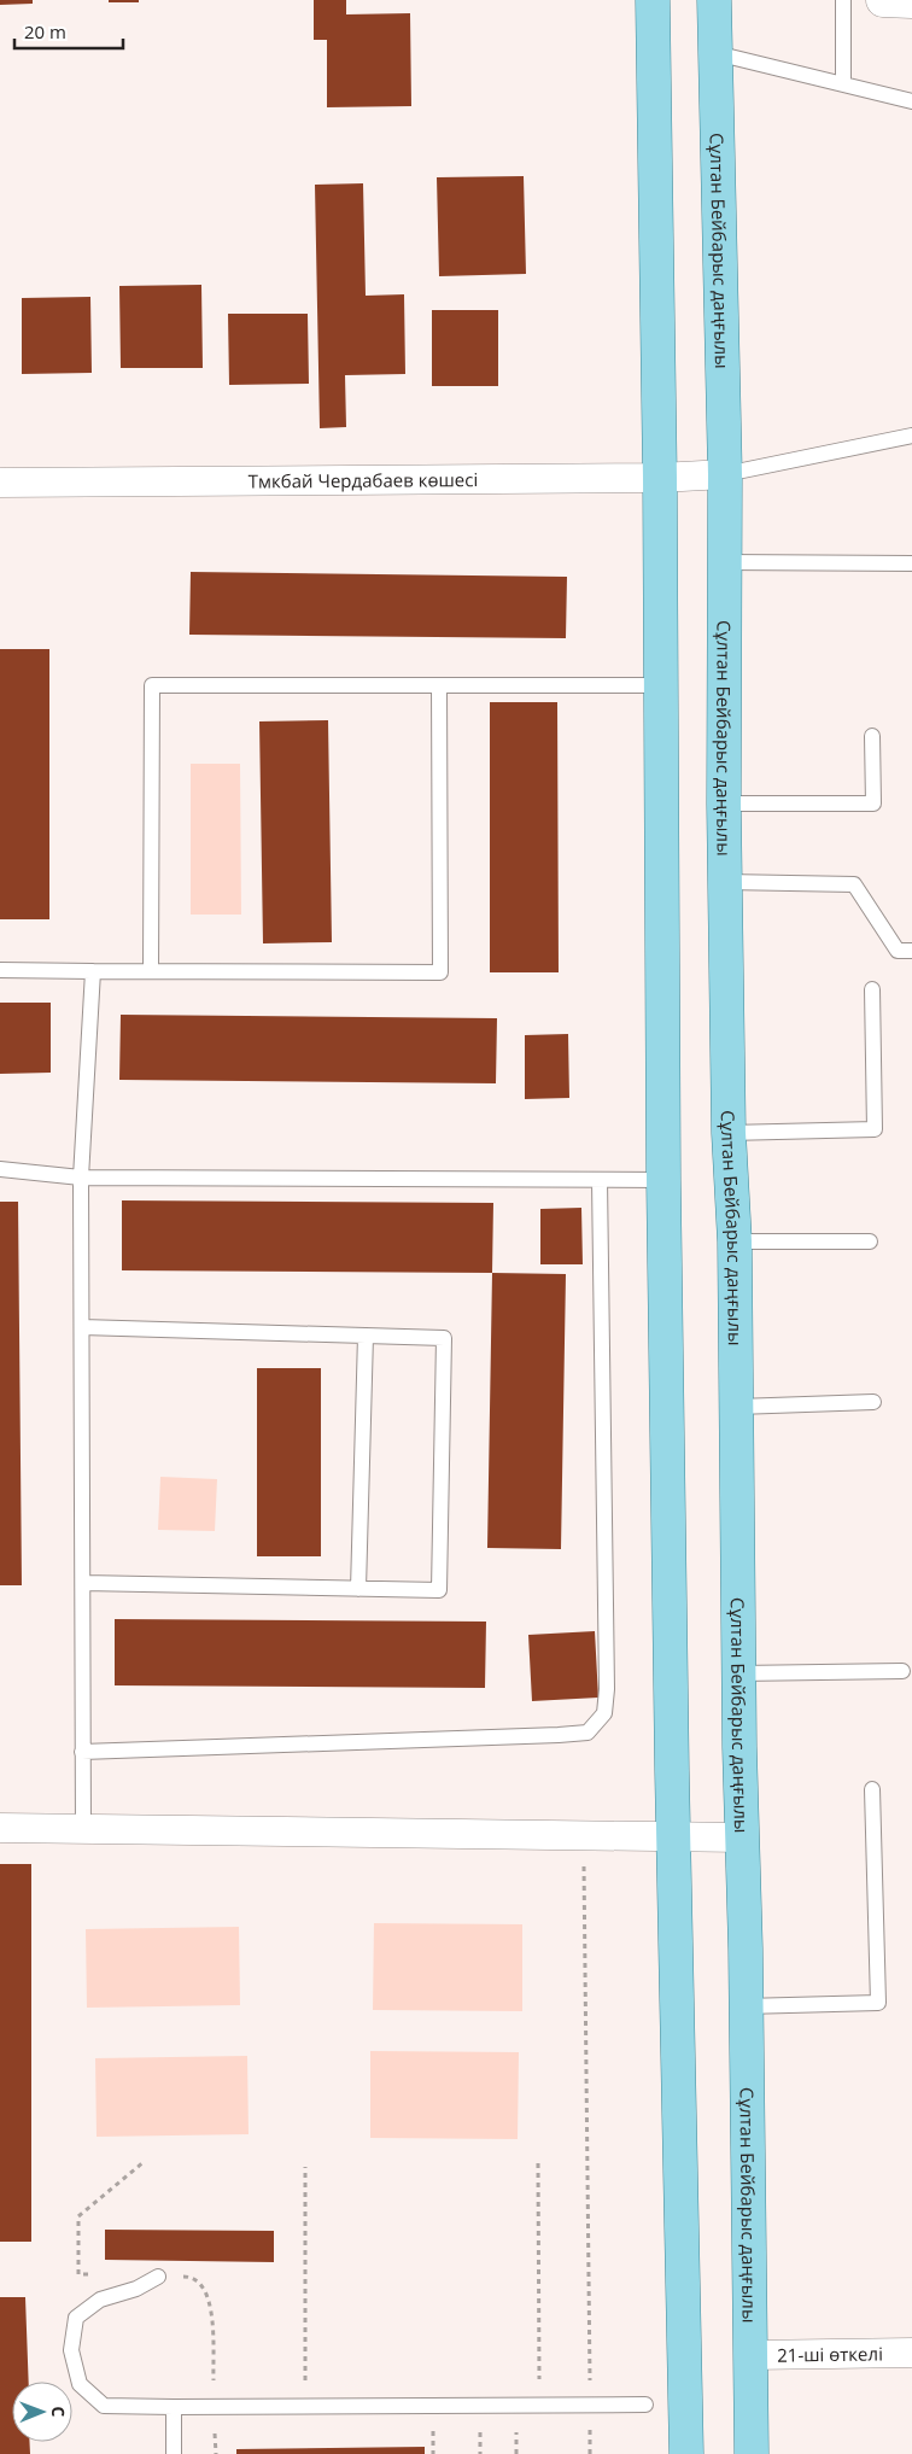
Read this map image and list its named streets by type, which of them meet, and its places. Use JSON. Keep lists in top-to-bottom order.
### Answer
{
  "streets": {
    "main road": ["Сұлтан Бейбарыс даңғылы"],
    "street": ["Тмкбай Чердабаев көшесі", "21-ші өткелі"]
  },
  "crossings": [
    ["Сұлтан Бейбарыс даңғылы", "Тмкбай Чердабаев көшесі"],
    ["Сұлтан Бейбарыс даңғылы", "21-ші өткелі"]
  ],
  "scale_bar": "20 m",
  "north": "right"
}
